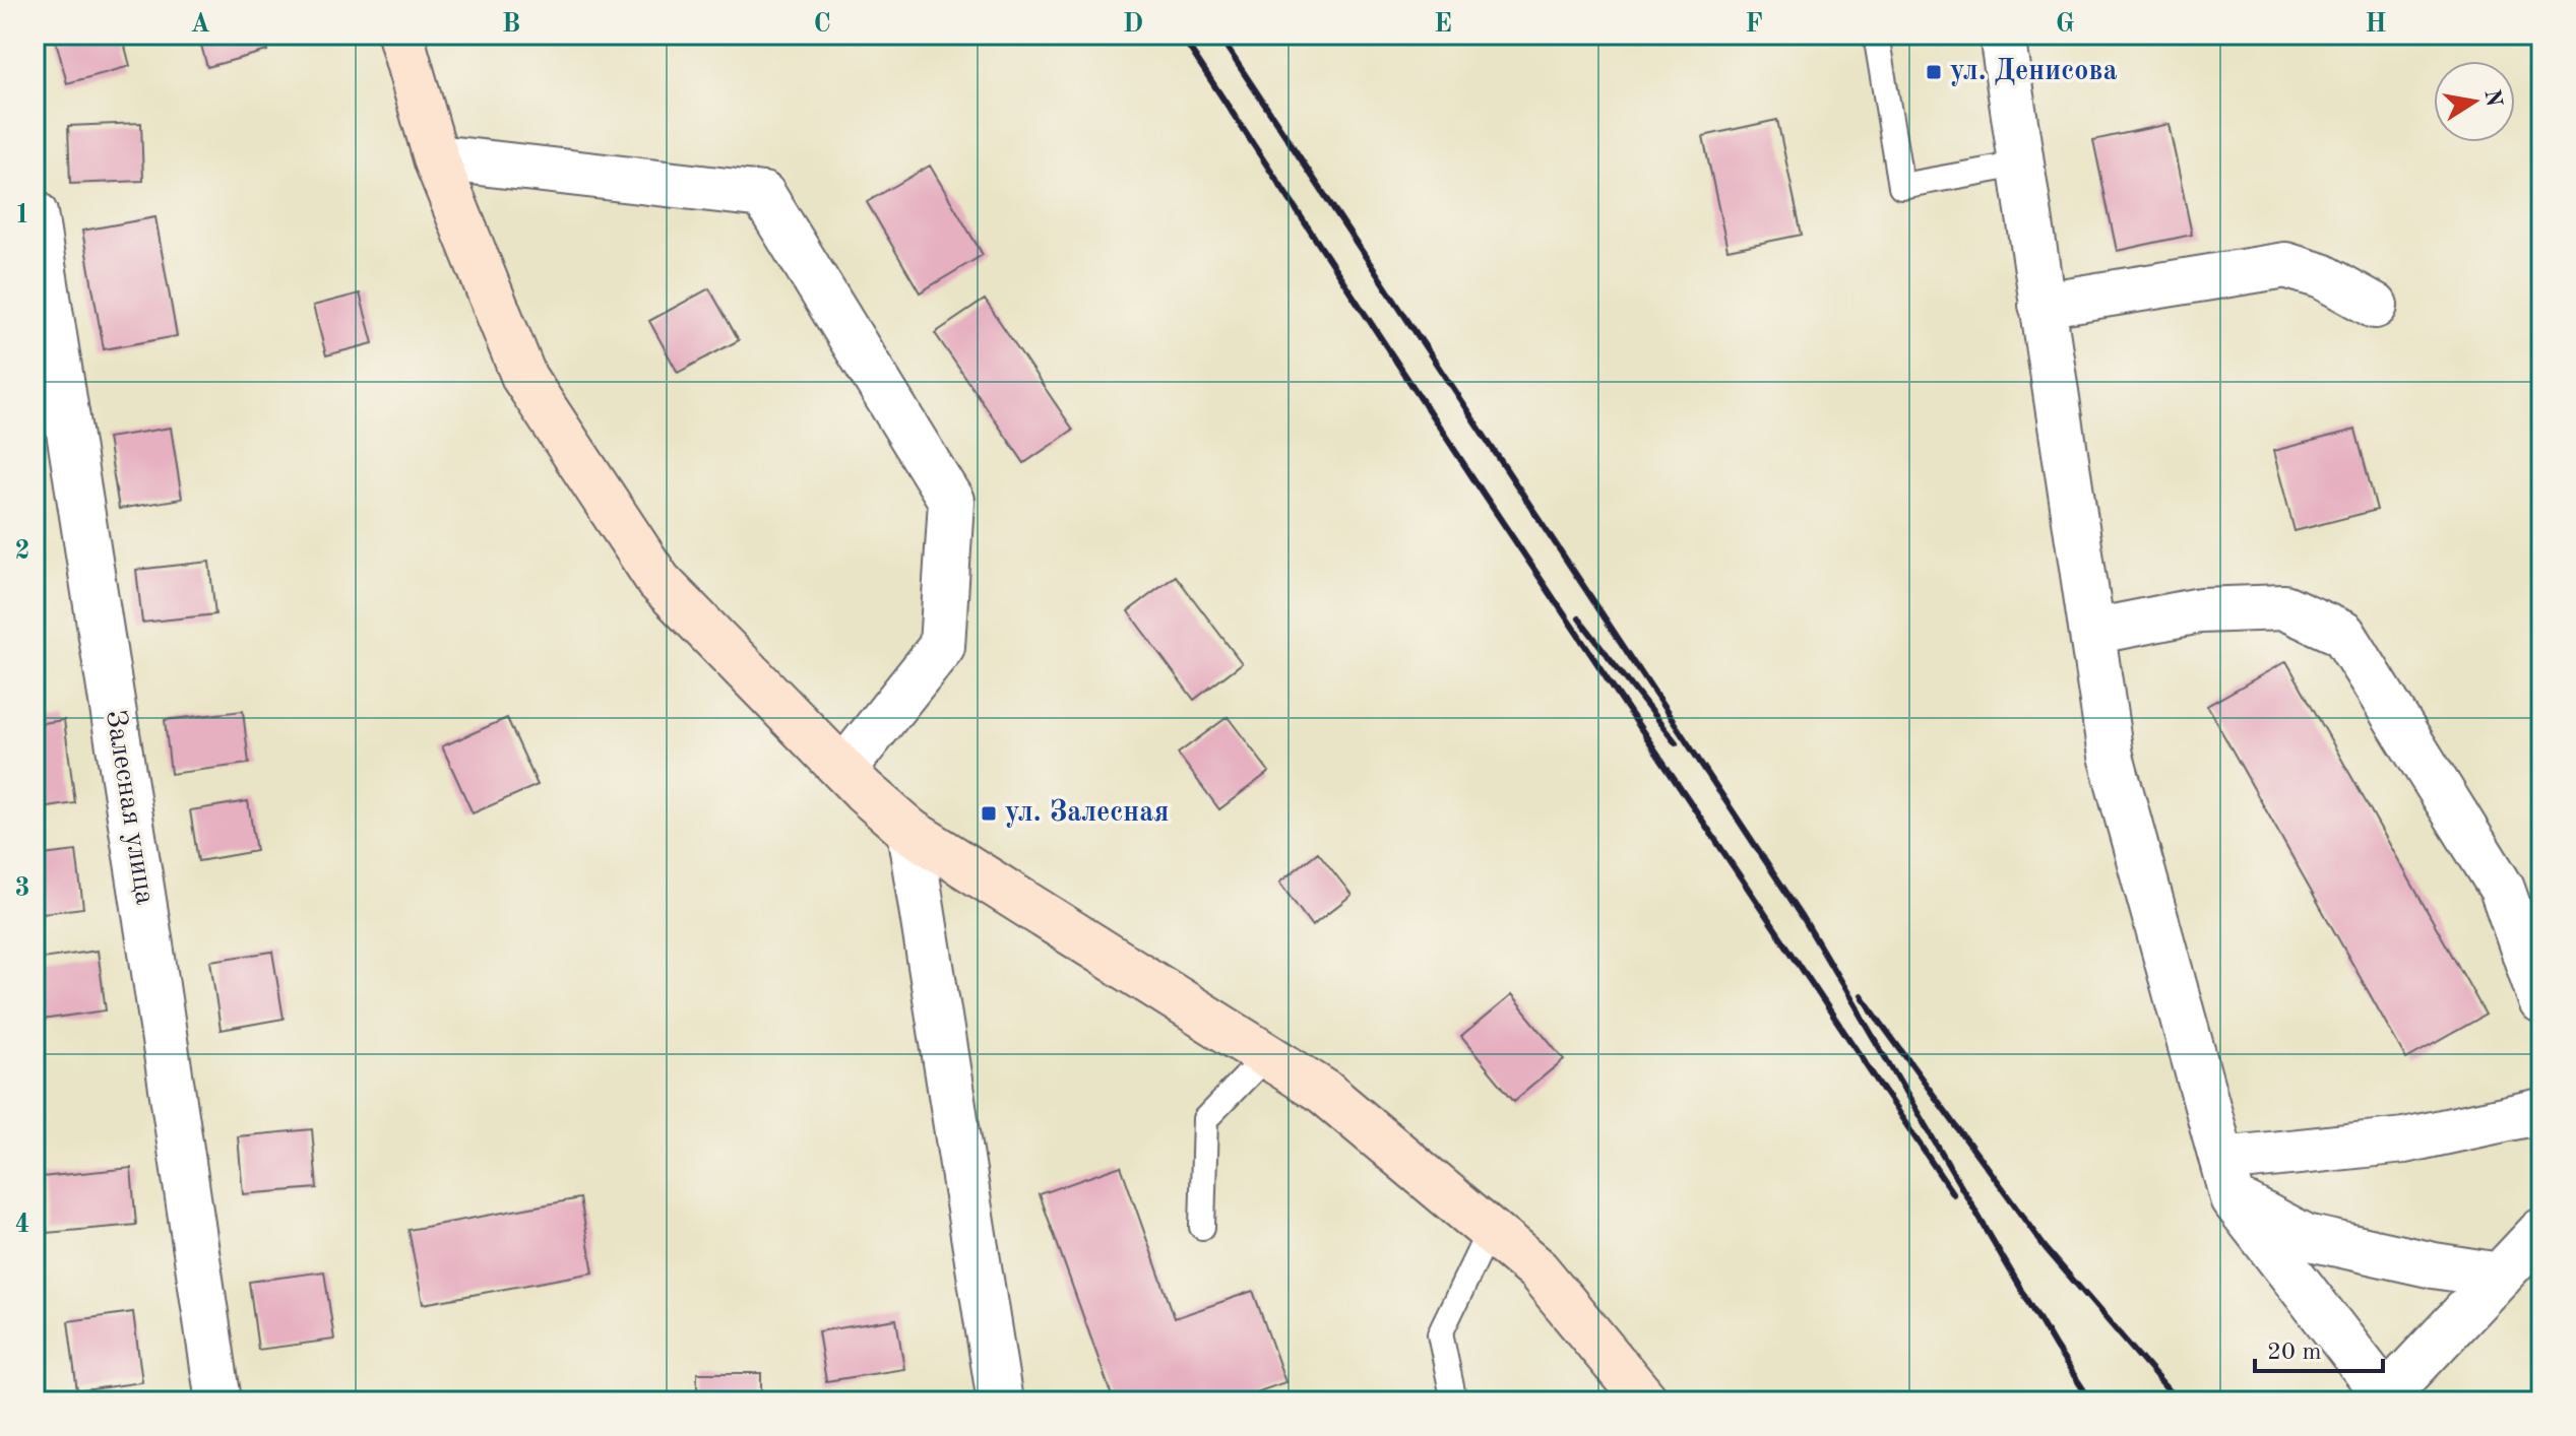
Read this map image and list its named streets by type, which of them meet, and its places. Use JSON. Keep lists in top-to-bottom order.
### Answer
{
  "streets": {
    "street": ["Залесная улица"]
  },
  "places": {
    "transit": ["ул. Денисова", "ул. Залесная"]
  },
  "scale_bar": "20 m",
  "north": "right",
  "grid": {
    "columns": [
      "A",
      "B",
      "C",
      "D",
      "E",
      "F",
      "G",
      "H"
    ],
    "rows": [
      "1",
      "2",
      "3",
      "4"
    ]
  }
}
